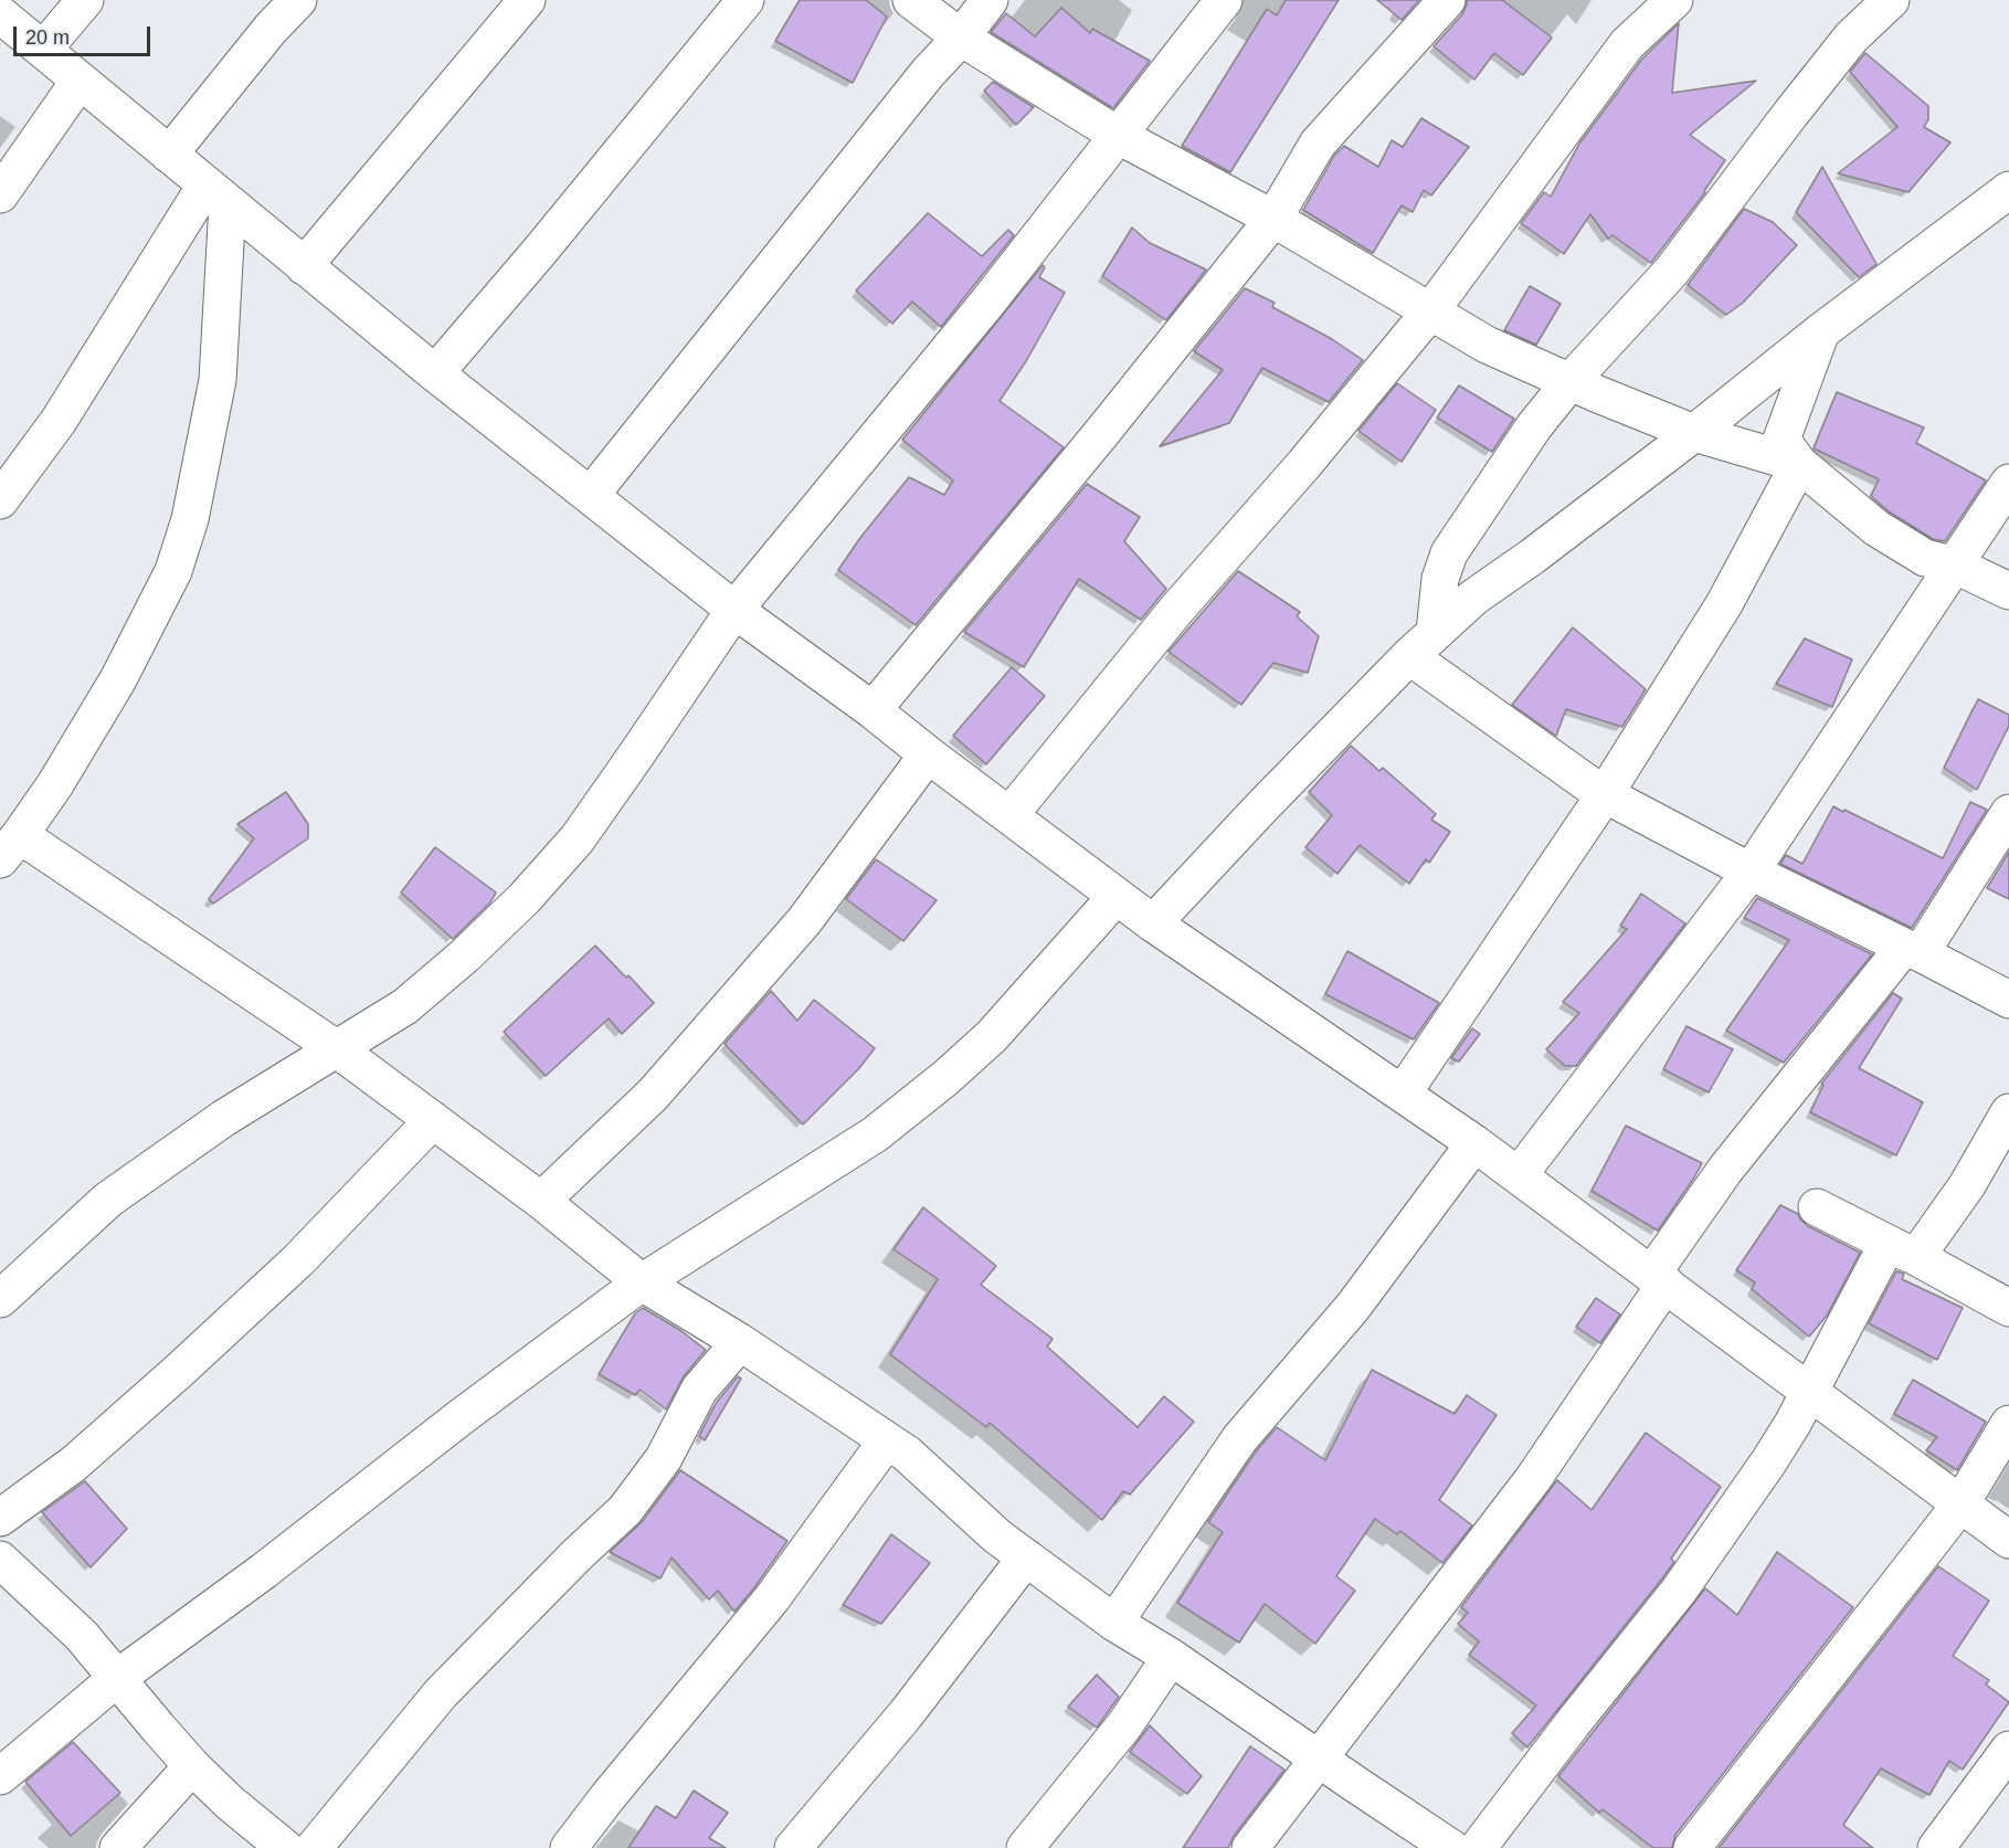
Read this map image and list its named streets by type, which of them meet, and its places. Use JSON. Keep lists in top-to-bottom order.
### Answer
{
  "scale_bar": "20 m"
}
